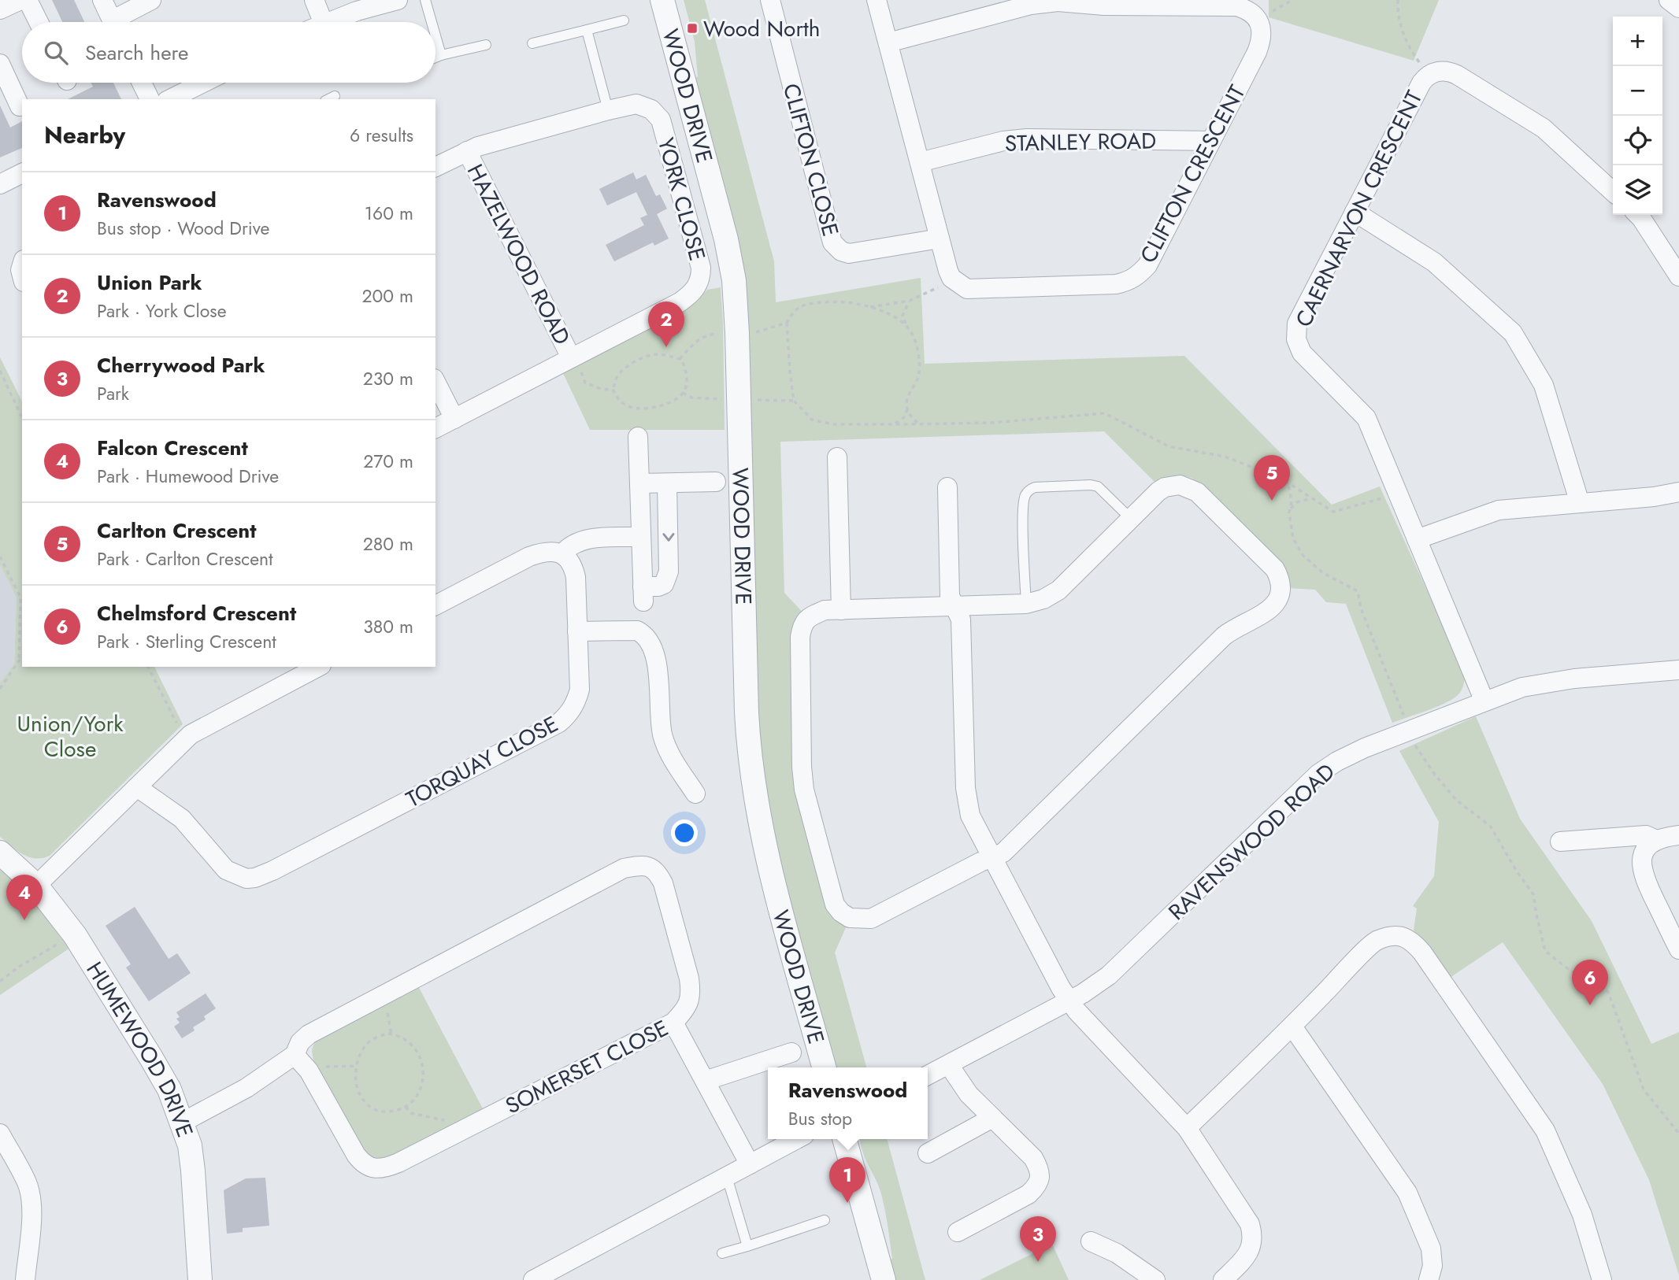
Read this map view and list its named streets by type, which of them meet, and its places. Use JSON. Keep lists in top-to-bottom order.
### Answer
{
  "streets": {
    "street": [
      "WOOD DRIVE",
      "STANLEY ROAD",
      "CLIFTON CLOSE",
      "CLIFTON CRESCENT",
      "YORK CLOSE",
      "CAERNARVON CRESCENT",
      "HAZELWOOD ROAD",
      "TORQUAY CLOSE",
      "RAVENSWOOD ROAD",
      "HUMEWOOD DRIVE",
      "SOMERSET CLOSE"
    ]
  },
  "crossings": [
    ["STANLEY ROAD", "CLIFTON CRESCENT"],
    ["YORK CLOSE", "HAZELWOOD ROAD"],
    ["CAERNARVON CRESCENT", "RAVENSWOOD ROAD"],
    ["HUMEWOOD DRIVE", "SOMERSET CLOSE"]
  ],
  "parks": ["Union/York Close"],
  "places": {
    "transit": ["Wood North"]
  },
  "page": {
    "map_buttons": ["+", "−"],
    "search": "Search here",
    "heading": ["Nearby", "6 results"],
    "list": [
      {
        "mark": "1",
        "name": "Ravenswood",
        "note": "Bus stop · Wood Drive",
        "value": "160 m"
      },
      {
        "mark": "2",
        "name": "Union Park",
        "note": "Park · York Close",
        "value": "200 m"
      },
      {
        "mark": "3",
        "name": "Cherrywood Park",
        "note": "Park",
        "value": "230 m"
      },
      {
        "mark": "4",
        "name": "Falcon Crescent",
        "note": "Park · Humewood Drive",
        "value": "270 m"
      },
      {
        "mark": "5",
        "name": "Carlton Crescent",
        "note": "Park · Carlton Crescent",
        "value": "280 m"
      },
      {
        "mark": "6",
        "name": "Chelmsford Crescent",
        "note": "Park · Sterling Crescent",
        "value": "380 m"
      }
    ],
    "pins": [
      "2",
      "5",
      "4",
      "6",
      "1",
      "3"
    ],
    "popup": ["Ravenswood", "Bus stop"]
  }
}
